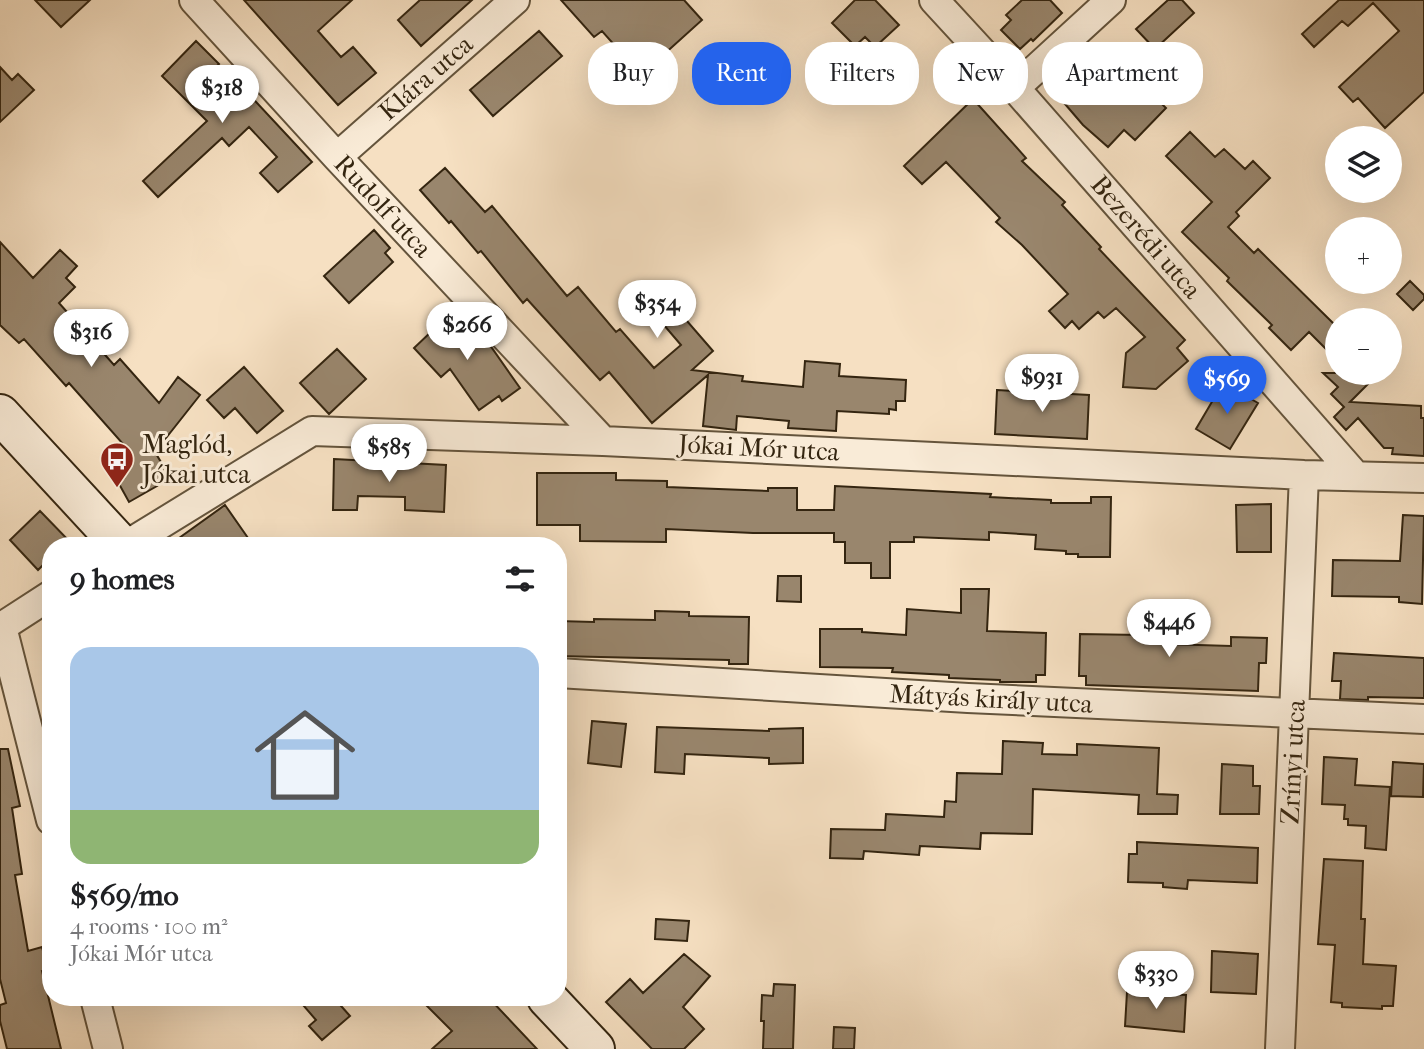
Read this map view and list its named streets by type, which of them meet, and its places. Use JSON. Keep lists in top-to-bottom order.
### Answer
{
  "streets": {
    "street": [
      "Klára utca",
      "Rudolf utca",
      "Bezerédi utca",
      "Jókai Mór utca",
      "Mátyás király utca",
      "Zrínyi utca"
    ]
  },
  "crossings": [
    ["Klára utca", "Rudolf utca"],
    ["Rudolf utca", "Jókai Mór utca"],
    ["Bezerédi utca", "Jókai Mór utca"],
    ["Jókai Mór utca", "Zrínyi utca"],
    ["Mátyás király utca", "Zrínyi utca"]
  ],
  "places": {
    "bus stop": ["Maglód, Jókai utca"]
  },
  "page": {
    "chip": [
      "Buy",
      "Rent",
      "Filters",
      "New",
      "Apartment"
    ],
    "price": [
      "$318",
      "$354",
      "$266",
      "$316",
      "$931",
      "$569",
      "$585",
      "$446",
      "$330"
    ],
    "map_buttons": ["+", "−"],
    "heading": "9 homes",
    "list": [
      {
        "name": "$569/mo",
        "note": "4 rooms · 100 m² · Jókai Mór utca"
      }
    ]
  }
}
